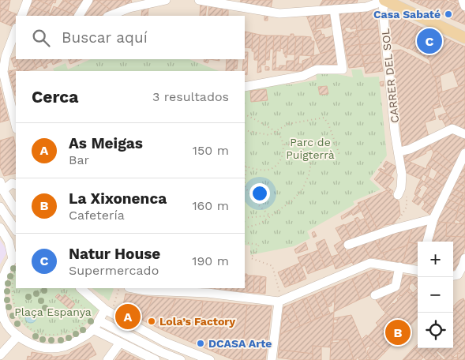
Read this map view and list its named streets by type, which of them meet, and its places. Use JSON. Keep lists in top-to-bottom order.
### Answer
{
  "streets": {
    "street": ["CARRER DEL SOL"]
  },
  "parks": ["Parc de Puigterrà", "Plaça Espanya"],
  "places": ["Casa Sabaté", "Lola’s Factory", "DCASA Arte"],
  "page": {
    "search": "Buscar aquí",
    "pins": ["C", "A", "B"],
    "heading": ["Cerca", "3 resultados"],
    "list": [
      {
        "mark": "A",
        "name": "As Meigas",
        "note": "Bar",
        "value": "150 m"
      },
      {
        "mark": "B",
        "name": "La Xixonenca",
        "note": "Cafetería",
        "value": "160 m"
      },
      {
        "mark": "C",
        "name": "Natur House",
        "note": "Supermercado",
        "value": "190 m"
      }
    ],
    "map_buttons": ["+", "−"]
  }
}
